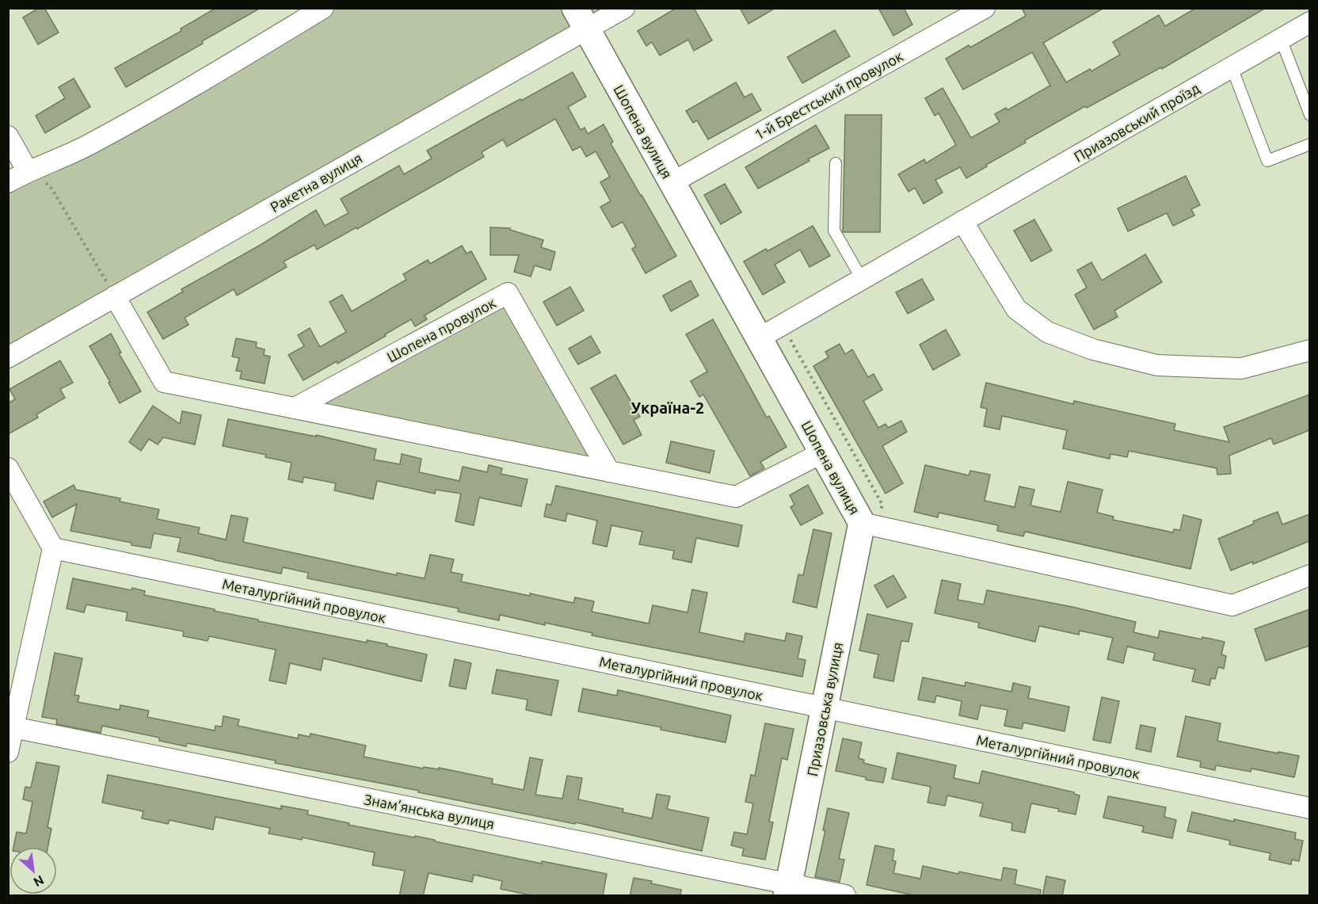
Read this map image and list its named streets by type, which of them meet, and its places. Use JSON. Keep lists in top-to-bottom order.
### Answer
{
  "streets": {
    "street": [
      "1-й Брестський провулок",
      "Приазовський проїзд",
      "Шопена вулиця",
      "Ракетна вулиця",
      "Шопена провулок",
      "Металургійний провулок",
      "Приазовська вулиця",
      "Знам’янська вулиця"
    ]
  },
  "crossings": [
    ["1-й Брестський провулок", "Шопена вулиця"],
    ["Приазовський проїзд", "Шопена вулиця"],
    ["Шопена вулиця", "Ракетна вулиця"],
    ["Шопена вулиця", "Приазовська вулиця"],
    ["Металургійний провулок", "Приазовська вулиця"],
    ["Приазовська вулиця", "Знам’янська вулиця"]
  ],
  "districts": ["Україна-2"],
  "north": "bottom right"
}
